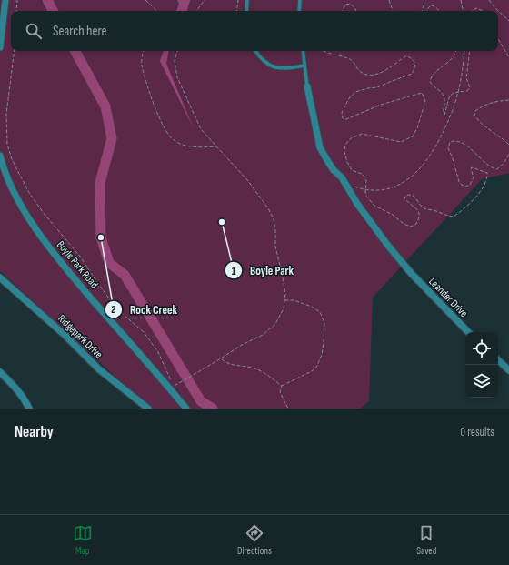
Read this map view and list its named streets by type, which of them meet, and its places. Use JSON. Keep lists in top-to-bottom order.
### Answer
{
  "streets": {
    "street": ["Boyle Park Road", "Leander Drive", "Ridgepark Drive"]
  },
  "places": ["Boyle Park", "Rock Creek"],
  "page": {
    "search": "Search here",
    "heading": ["Nearby", "0 results"],
    "nav": ["Map", "Directions", "Saved"]
  }
}
